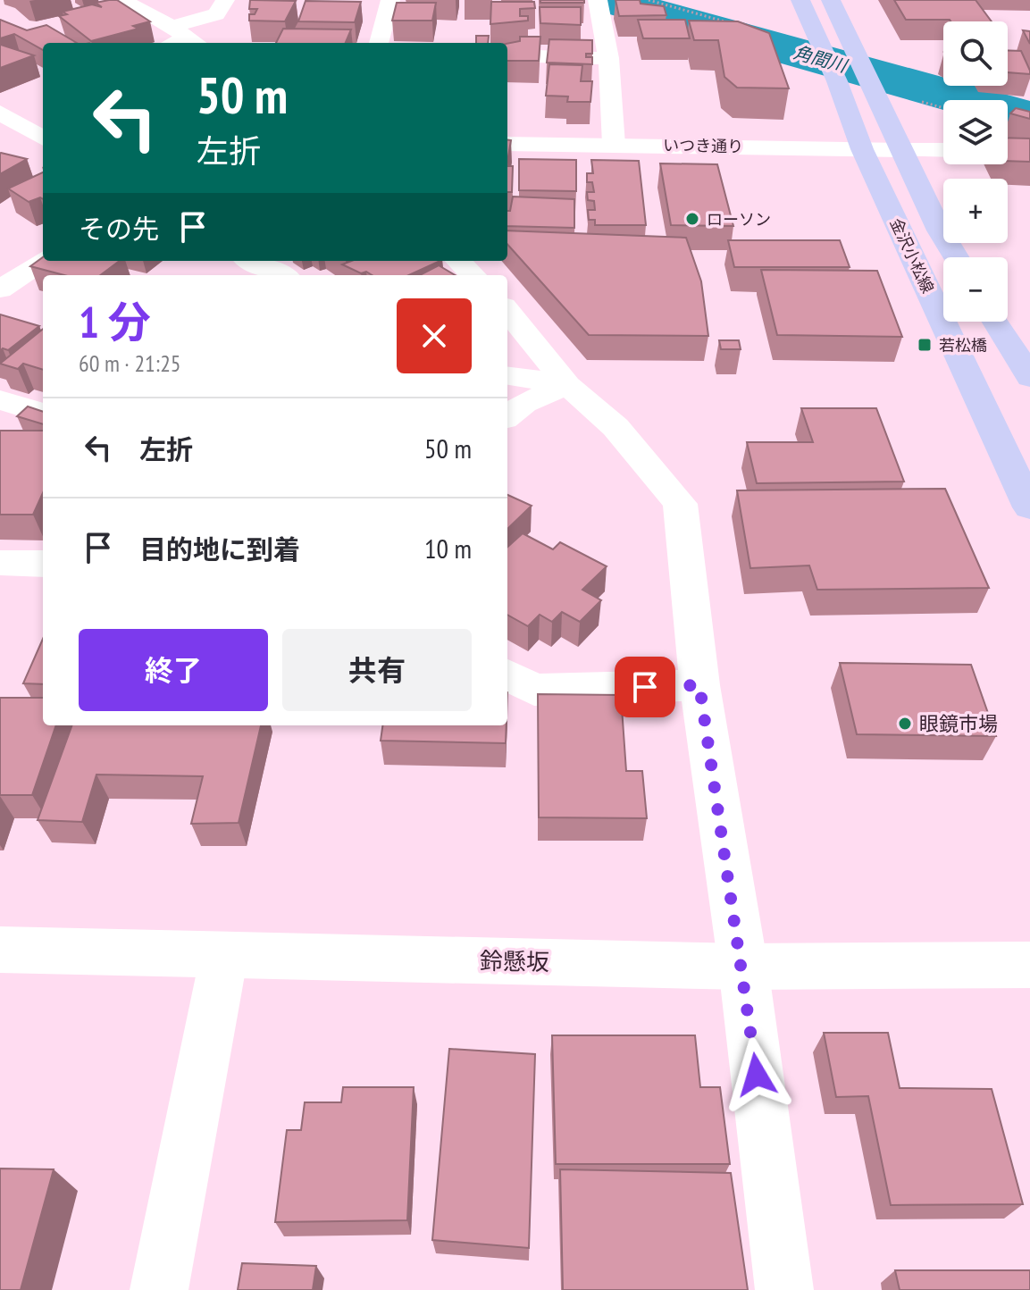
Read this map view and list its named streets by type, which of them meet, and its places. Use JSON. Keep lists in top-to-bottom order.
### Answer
{
  "streets": {
    "main road": ["金沢小松線"],
    "street": ["いつき通り", "鈴懸坂"]
  },
  "crossings": [
    ["いつき通り", "金沢小松線"]
  ],
  "water": ["角間川"],
  "places": {
    "other": ["ローソン", "眼鏡市場"],
    "transit": ["若松橋"]
  },
  "page": {
    "map_buttons": ["+", "−"],
    "turn": ["50 m", "左折"],
    "then": "その先",
    "heading": ["1 分", "60 m · 21:25"],
    "list": [
      {
        "name": "左折",
        "value": "50 m"
      },
      {
        "name": "目的地に到着",
        "value": "10 m"
      }
    ],
    "buttons": ["終了", "共有"]
  }
}
